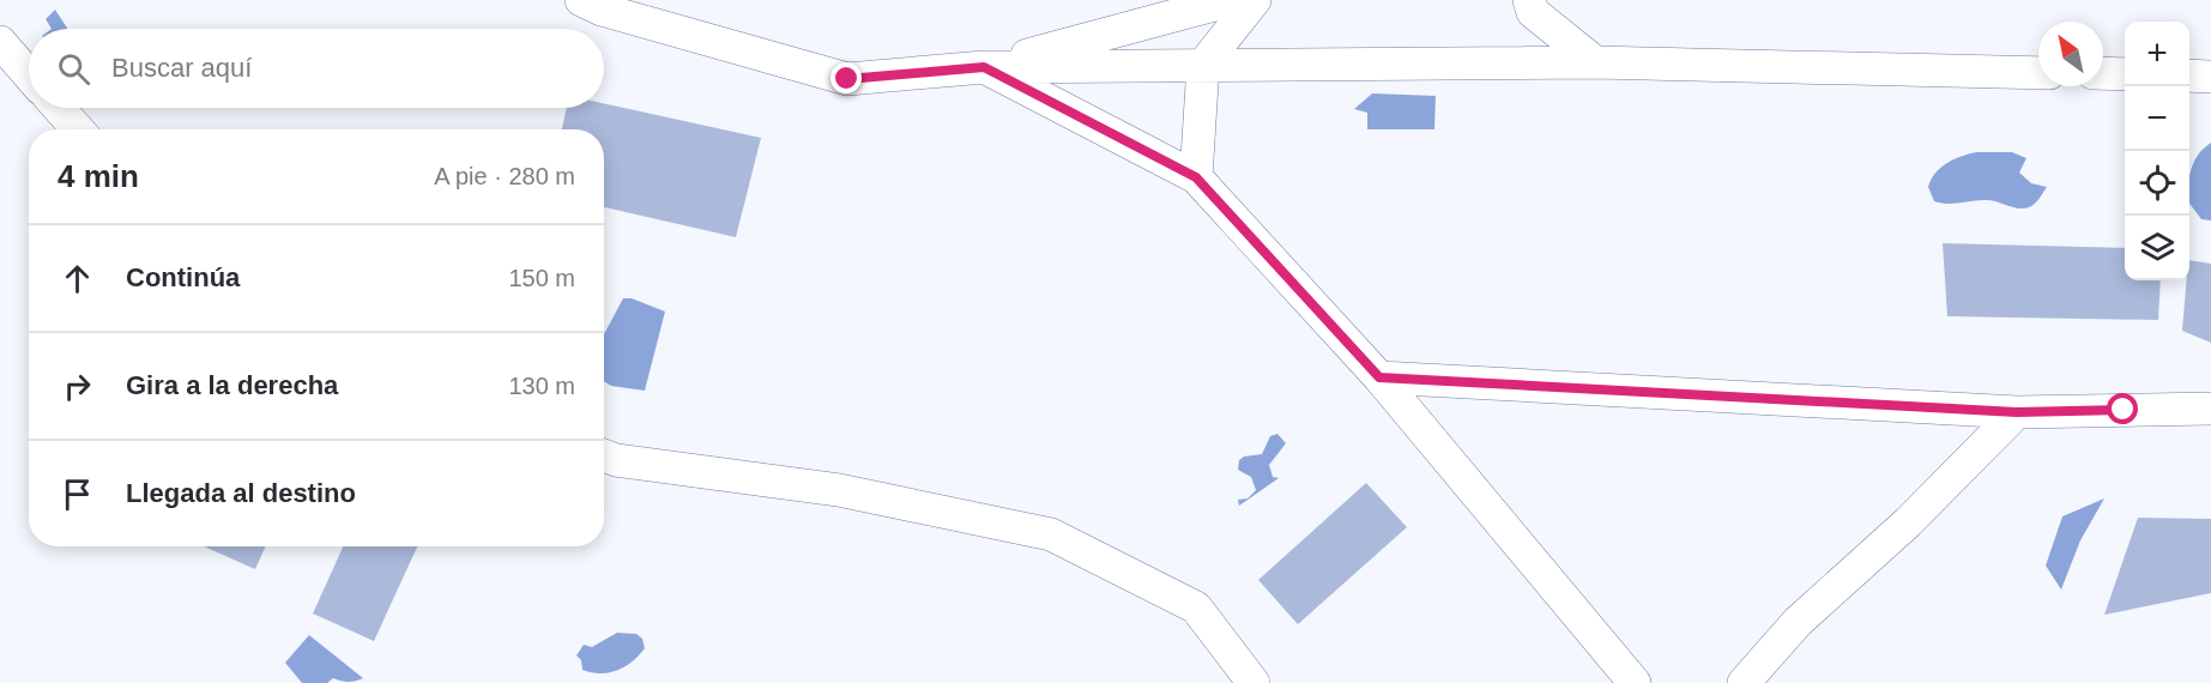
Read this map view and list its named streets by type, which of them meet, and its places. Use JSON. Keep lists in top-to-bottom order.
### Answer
{
  "north": "top left",
  "page": {
    "map_buttons": ["+", "−"],
    "search": "Buscar aquí",
    "heading": ["4 min", "A pie · 280 m"],
    "list": [
      ["Continúa", "150 m"],
      ["Gira a la derecha", "130 m"],
      "Llegada al destino"
    ]
  }
}
